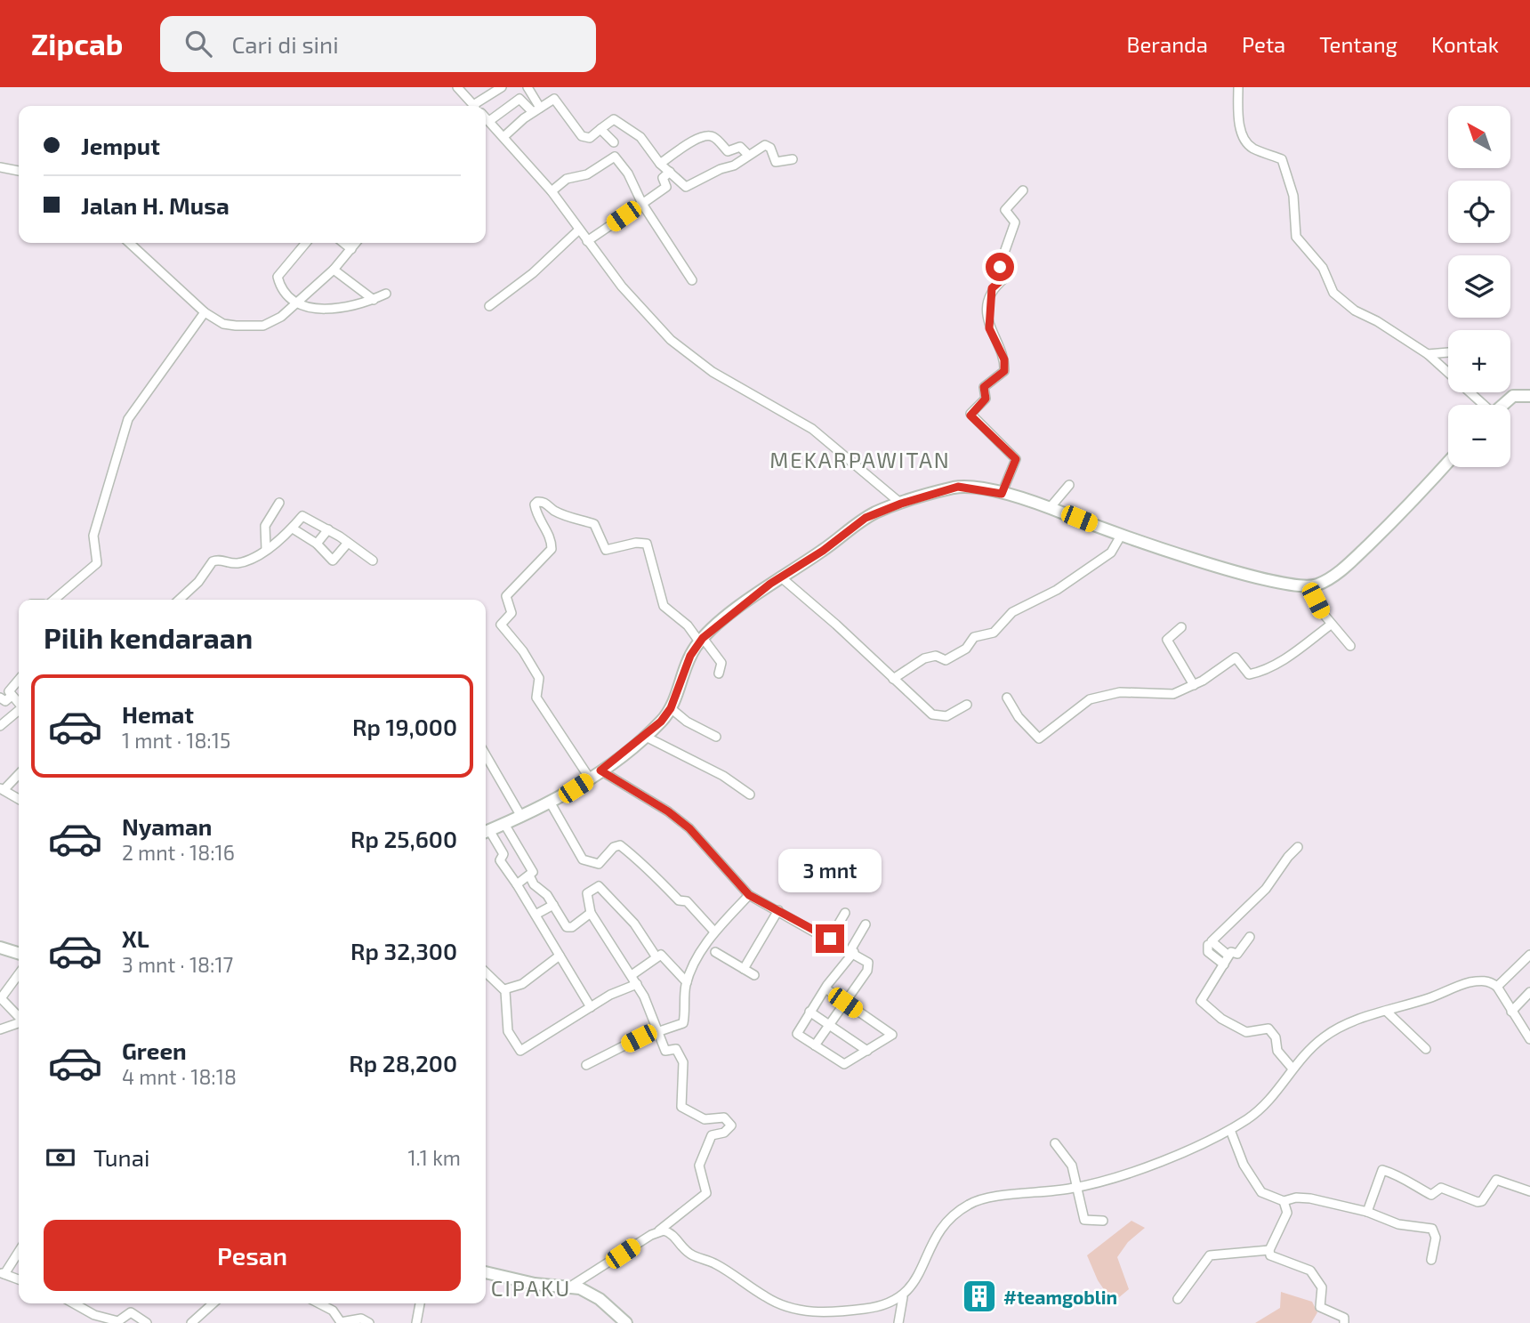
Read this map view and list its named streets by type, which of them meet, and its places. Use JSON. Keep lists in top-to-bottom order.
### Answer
{
  "districts": ["MEKARPAWITAN", "CIPAKU"],
  "places": {
    "building": ["#teamgoblin"]
  },
  "north": "top left",
  "page": {
    "header": "Zipcab",
    "search": "Cari di sini",
    "nav": [
      "Beranda",
      "Peta",
      "Tentang",
      "Kontak"
    ],
    "map_buttons": ["+", "−"],
    "banner": ["Jemput", "Jalan H. Musa"],
    "heading": "Pilih kendaraan",
    "list": [
      {
        "name": "Hemat",
        "note": "1 mnt · 18:15",
        "value": "Rp 19,000"
      },
      {
        "name": "Nyaman",
        "note": "2 mnt · 18:16",
        "value": "Rp 25,600"
      },
      {
        "name": "XL",
        "note": "3 mnt · 18:17",
        "value": "Rp 32,300"
      },
      {
        "name": "Green",
        "note": "4 mnt · 18:18",
        "value": "Rp 28,200"
      }
    ],
    "bubble": "3 mnt",
    "pay": ["Tunai", "1.1 km"],
    "buttons": "Pesan"
  }
}
